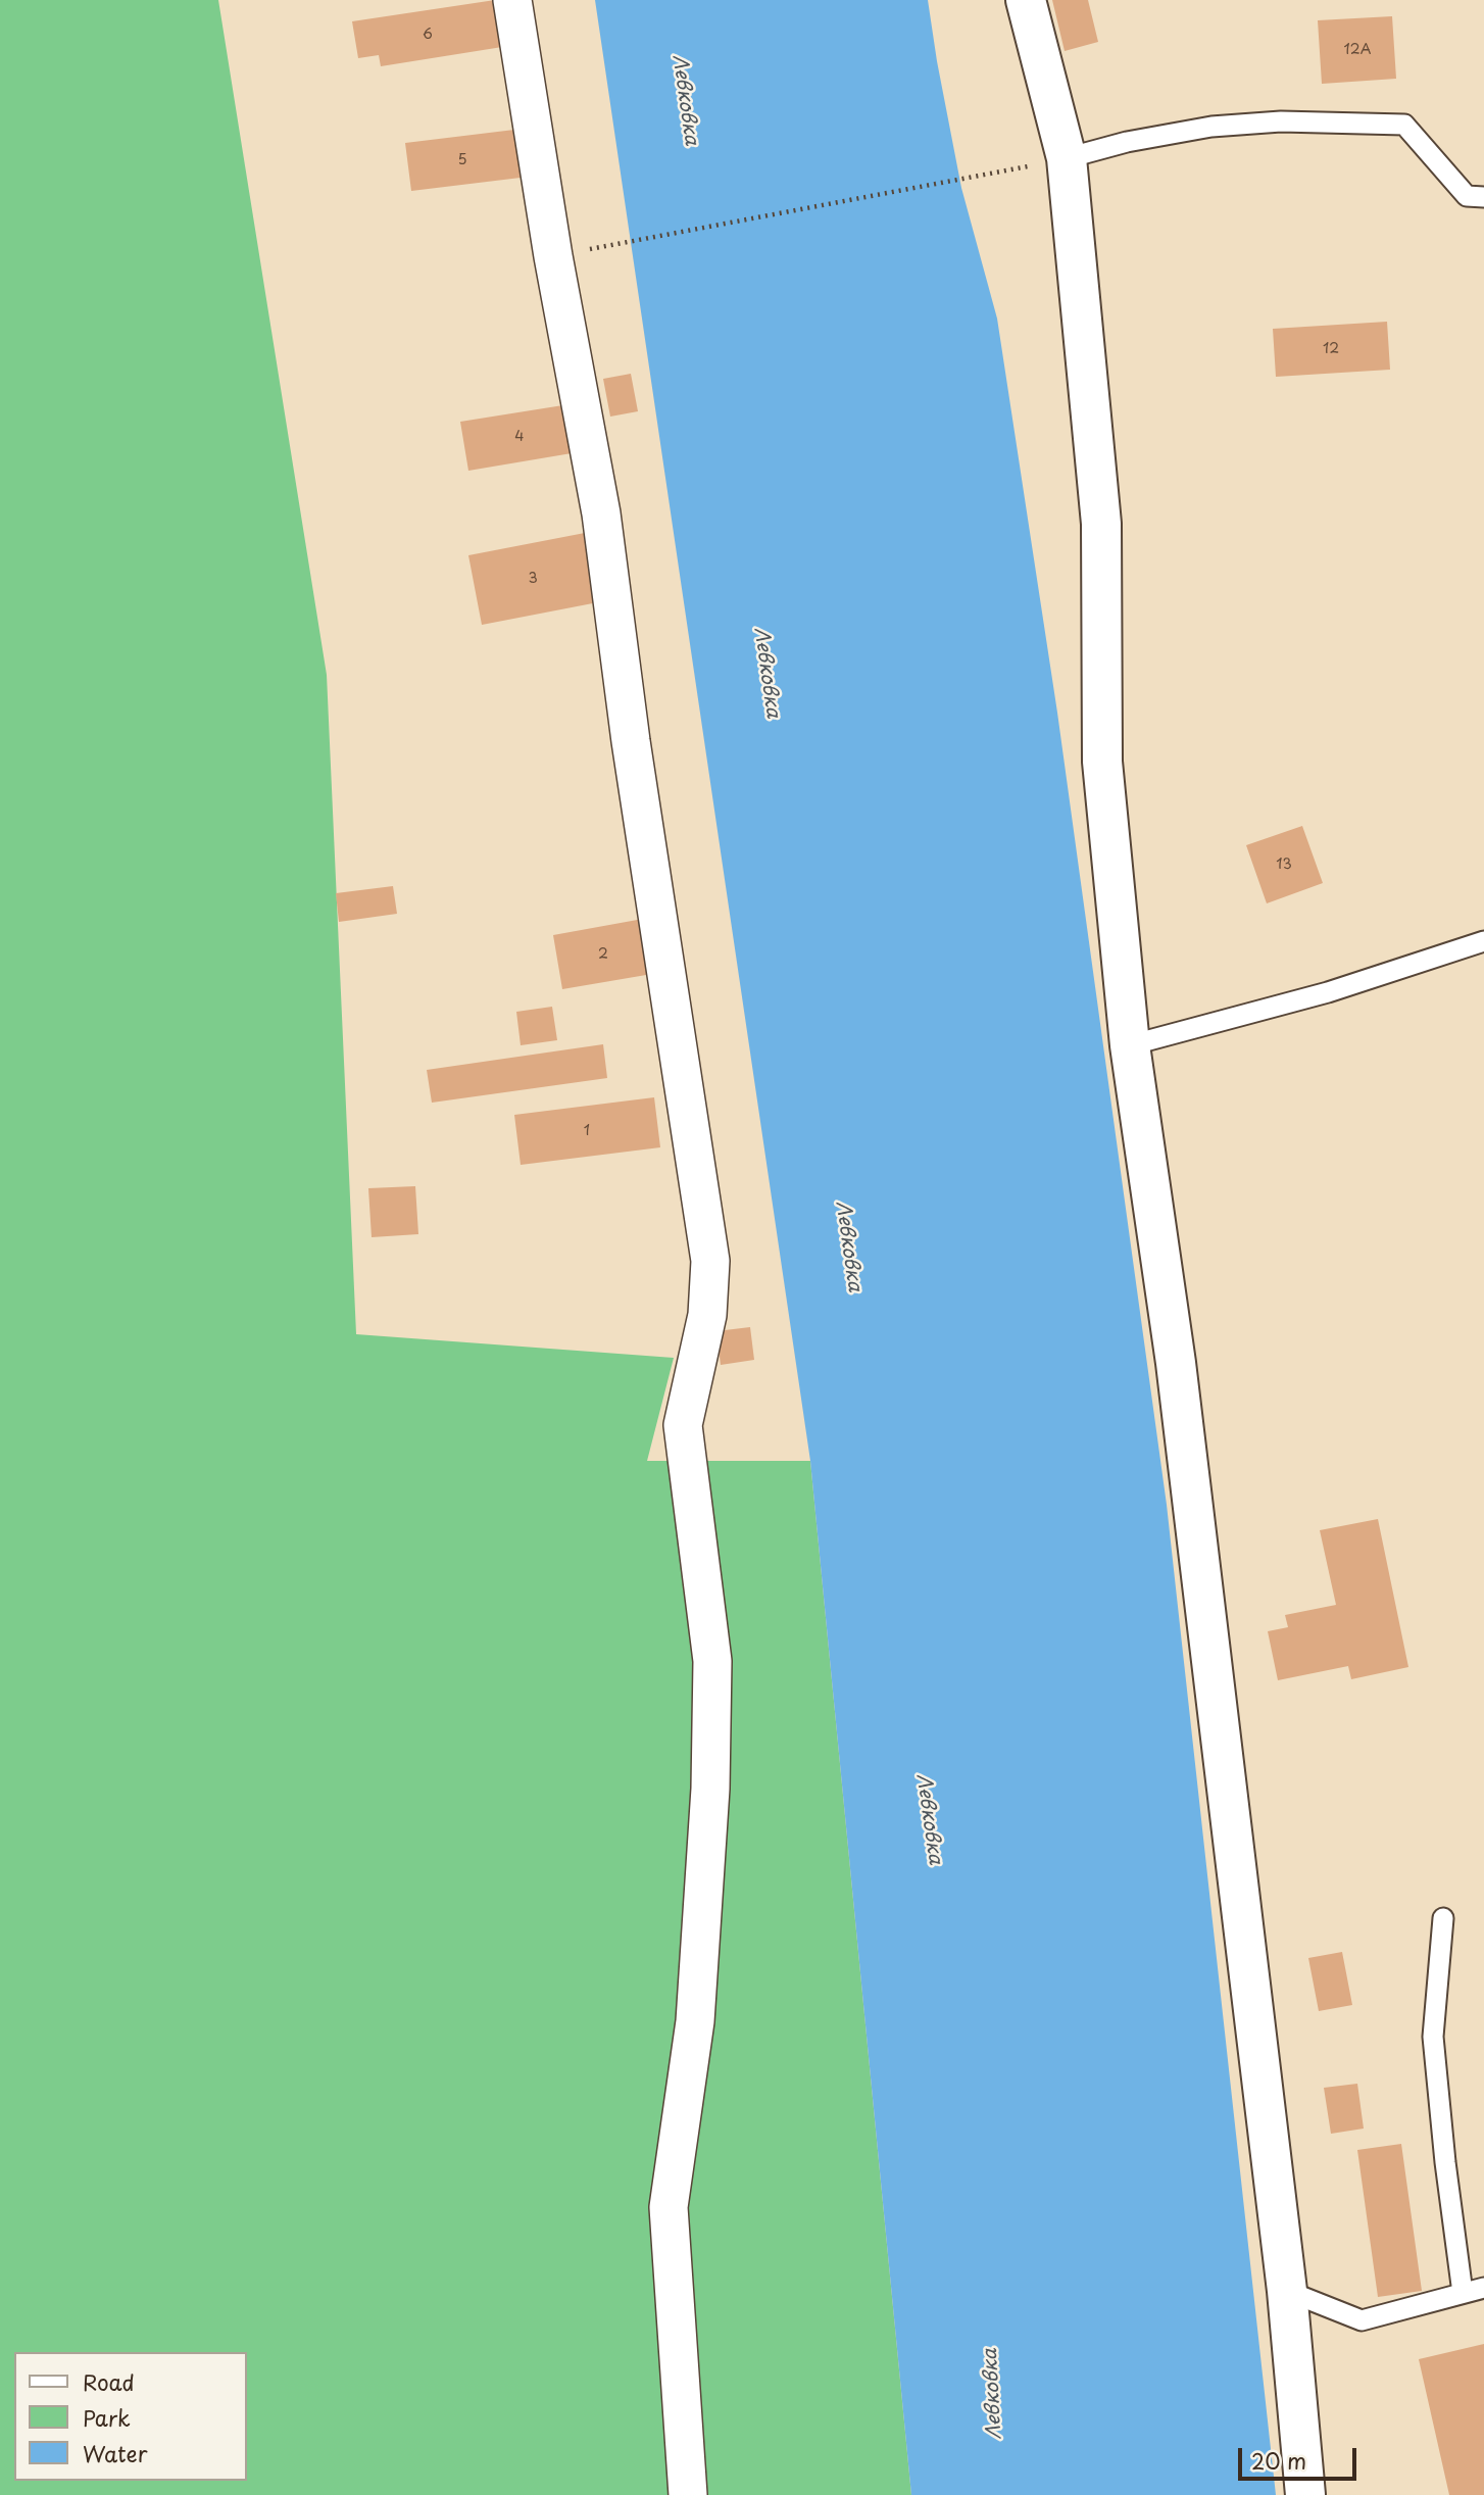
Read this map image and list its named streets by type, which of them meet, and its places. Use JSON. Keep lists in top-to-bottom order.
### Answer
{
  "water": ["Левковка"],
  "house_numbers": [
    "6",
    "12А",
    "5",
    "12",
    "4",
    "3",
    "13",
    "2",
    "1"
  ],
  "legend": ["Road", "Park", "Water"],
  "scale_bar": "20 m"
}
